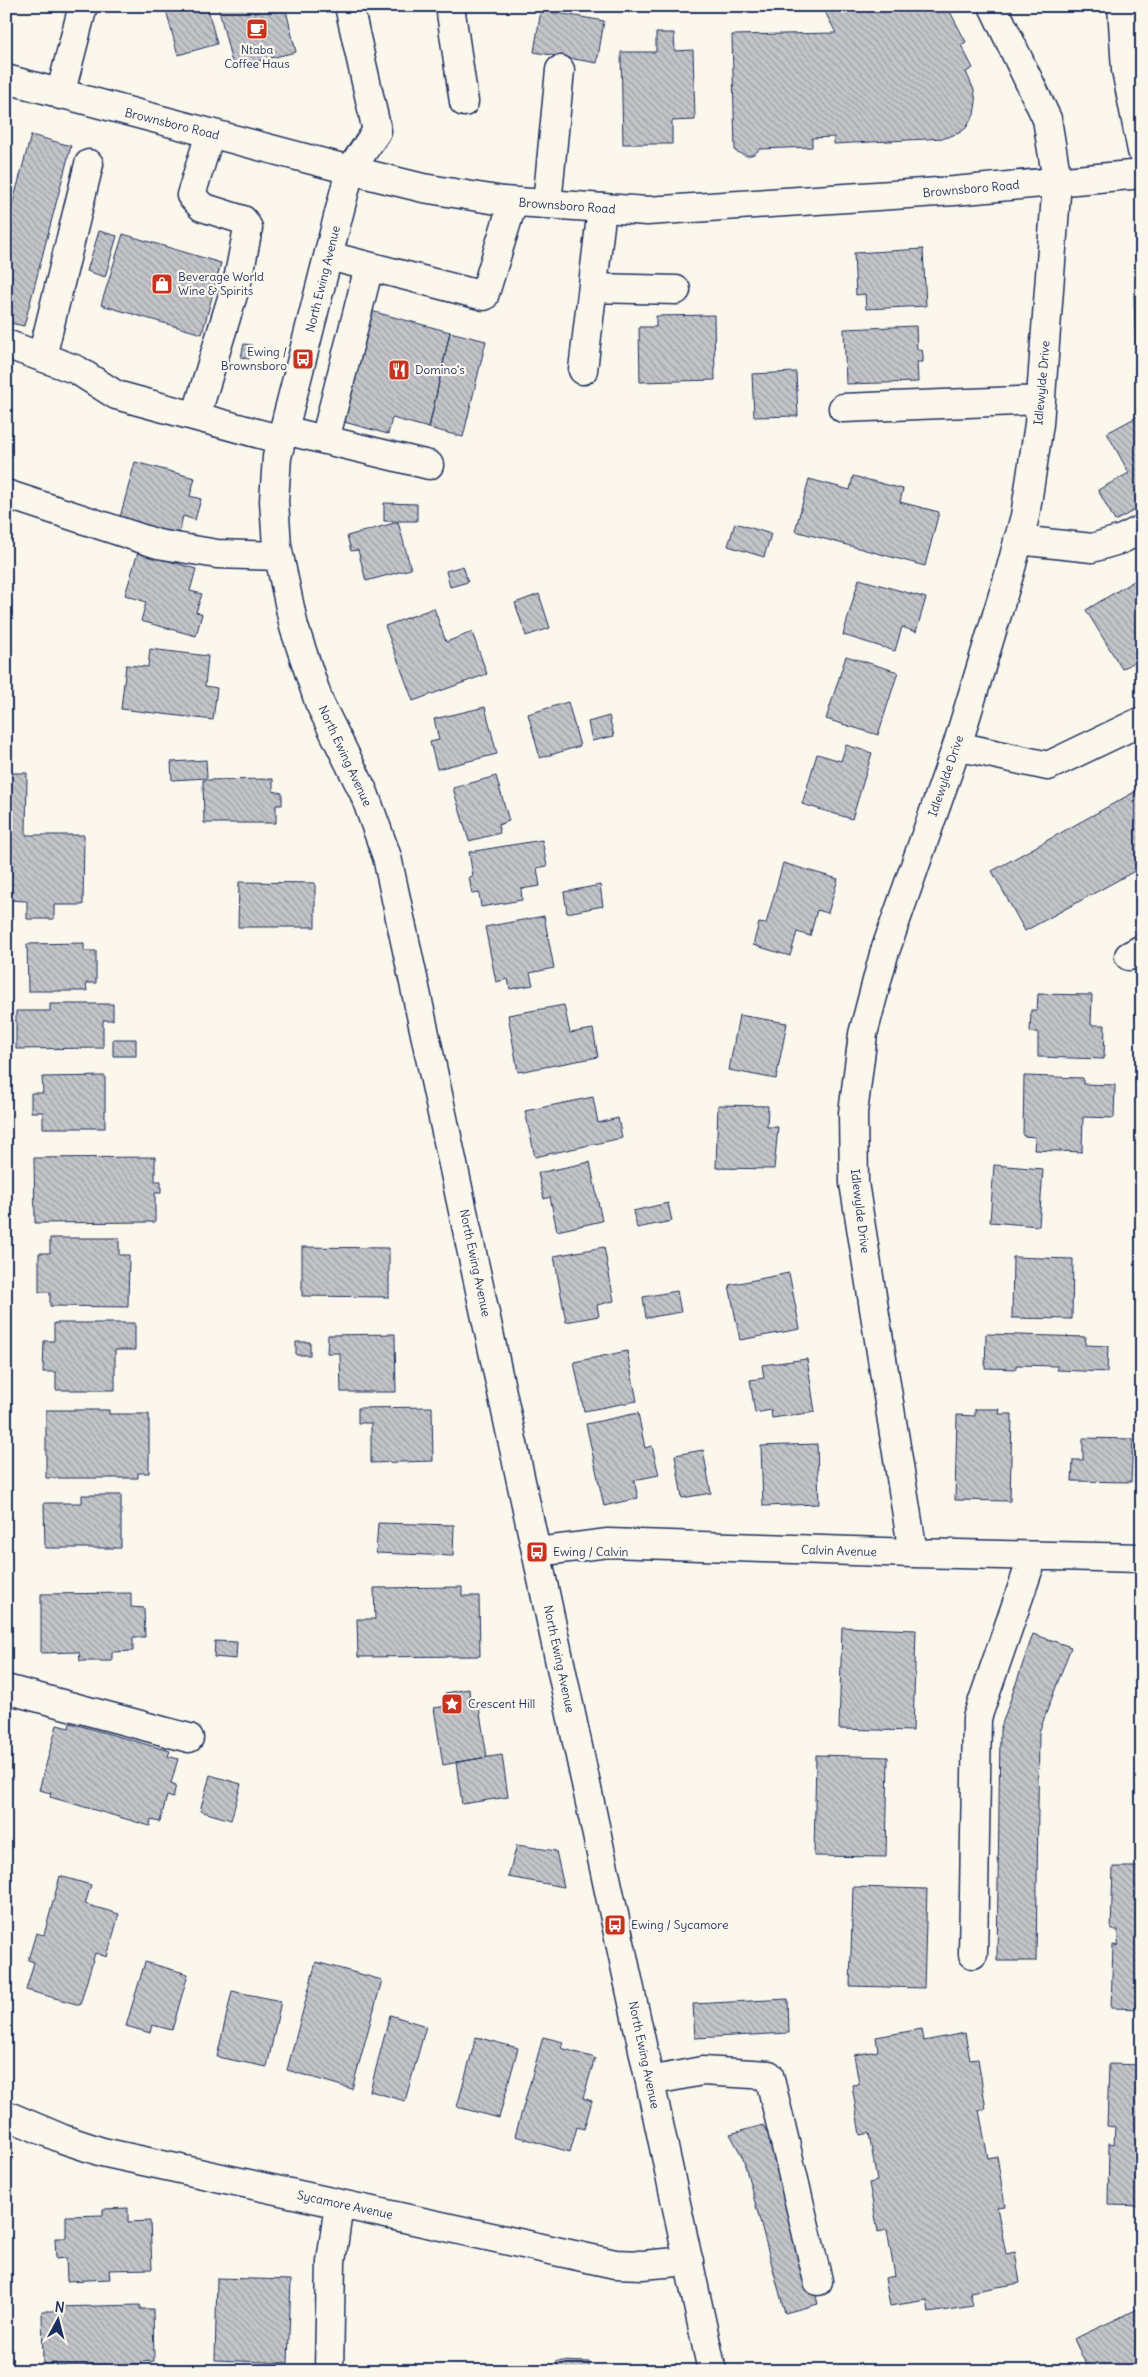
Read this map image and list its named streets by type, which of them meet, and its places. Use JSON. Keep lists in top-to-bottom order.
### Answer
{
  "streets": {
    "street": [
      "Brownsboro Road",
      "North Ewing Avenue",
      "Idlewylde Drive",
      "Calvin Avenue",
      "Sycamore Avenue"
    ]
  },
  "crossings": [
    ["Brownsboro Road", "North Ewing Avenue"],
    ["Brownsboro Road", "Idlewylde Drive"],
    ["North Ewing Avenue", "Calvin Avenue"],
    ["North Ewing Avenue", "Sycamore Avenue"],
    ["Idlewylde Drive", "Calvin Avenue"]
  ],
  "places": {
    "cafe": ["Ntaba Coffee Haus"],
    "shop": ["Beverage World Wine & Spirits"],
    "bus stop": ["Ewing / Brownsboro", "Ewing / Calvin", "Ewing / Sycamore"],
    "restaurant": ["Domino's"],
    "place": ["Crescent Hill"]
  },
  "north": "top"
}
